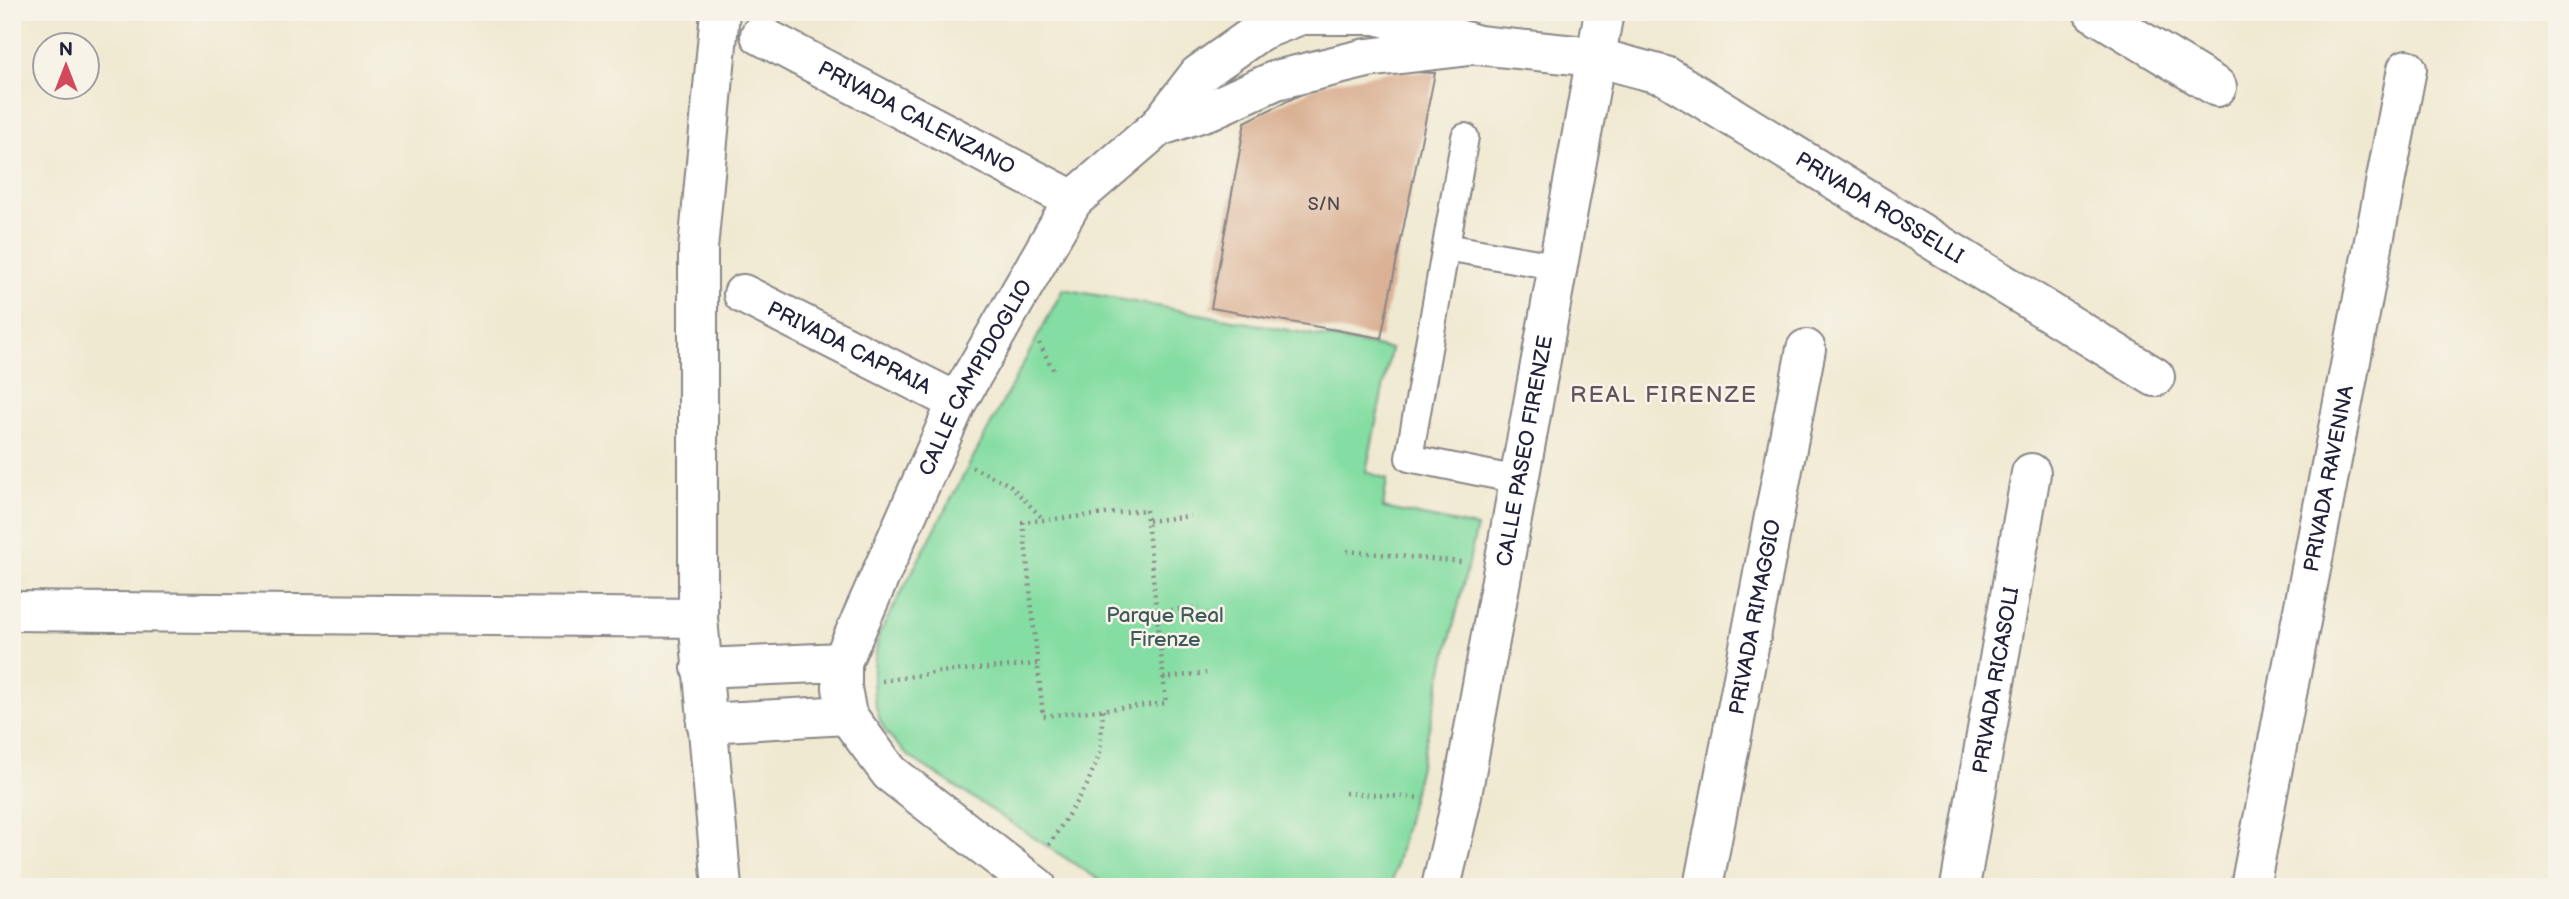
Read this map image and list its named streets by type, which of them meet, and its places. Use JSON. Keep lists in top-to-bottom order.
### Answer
{
  "streets": {
    "street": [
      "PRIVADA CALENZANO",
      "PRIVADA ROSSELLI",
      "PRIVADA CAPRAIA",
      "CALLE CAMPIDOGLIO",
      "CALLE PASEO FIRENZE",
      "PRIVADA RAVENNA",
      "PRIVADA RIMAGGIO",
      "PRIVADA RICASOLI"
    ]
  },
  "crossings": [
    ["PRIVADA CALENZANO", "CALLE CAMPIDOGLIO"],
    ["PRIVADA ROSSELLI", "CALLE CAMPIDOGLIO"],
    ["PRIVADA ROSSELLI", "CALLE PASEO FIRENZE"],
    ["PRIVADA CAPRAIA", "CALLE CAMPIDOGLIO"],
    ["CALLE CAMPIDOGLIO", "CALLE PASEO FIRENZE"]
  ],
  "districts": ["REAL FIRENZE"],
  "parks": ["Parque Real Firenze"],
  "house_numbers": ["S/N"],
  "north": "top"
}
